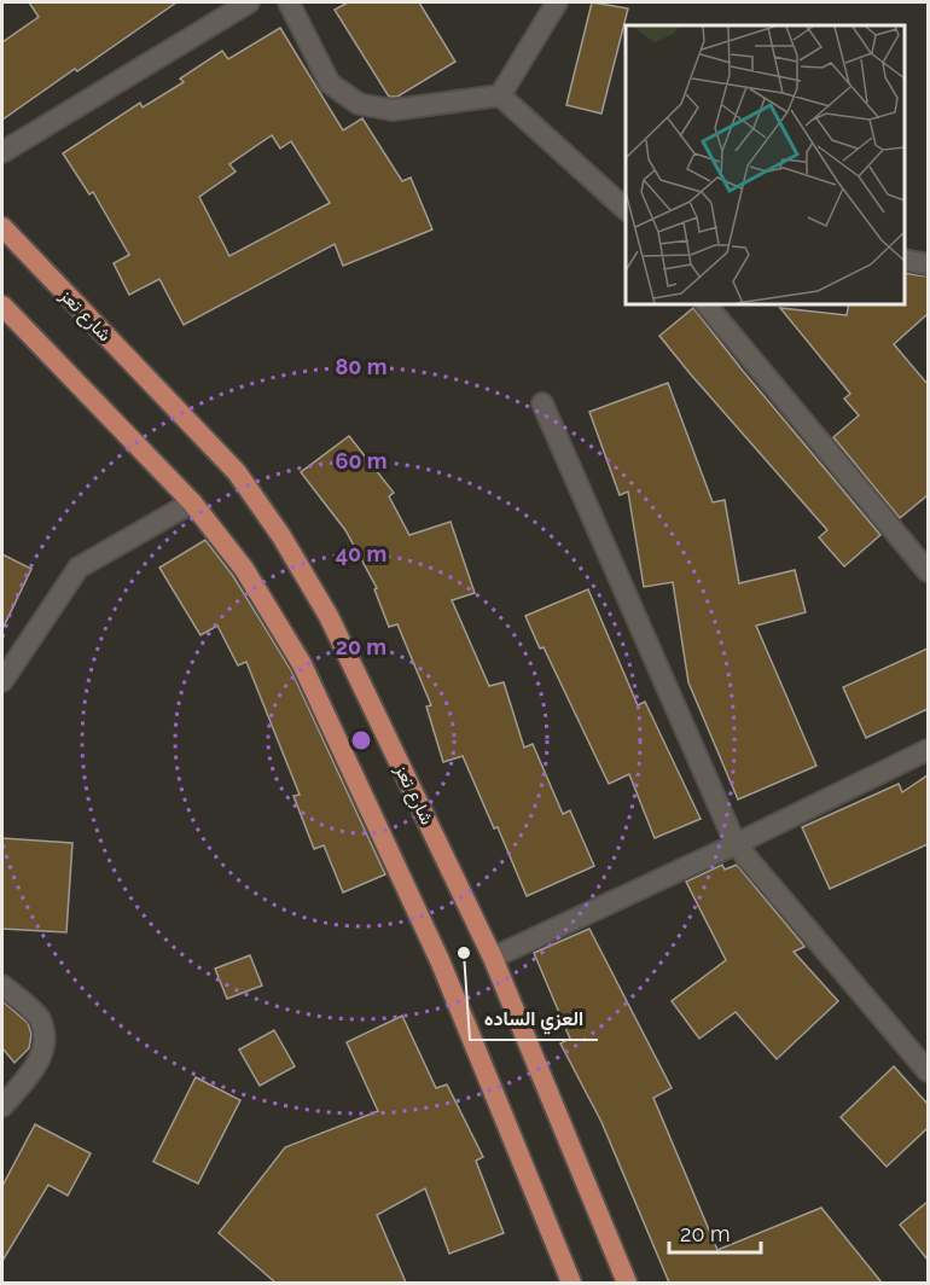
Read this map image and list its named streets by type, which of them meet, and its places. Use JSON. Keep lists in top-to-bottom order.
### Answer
{
  "streets": {
    "main road": ["شارع تعز"]
  },
  "places": ["العزي الساده"],
  "scale_bar": "20 m",
  "rings": [
    "80 m",
    "60 m",
    "40 m",
    "20 m"
  ]
}
